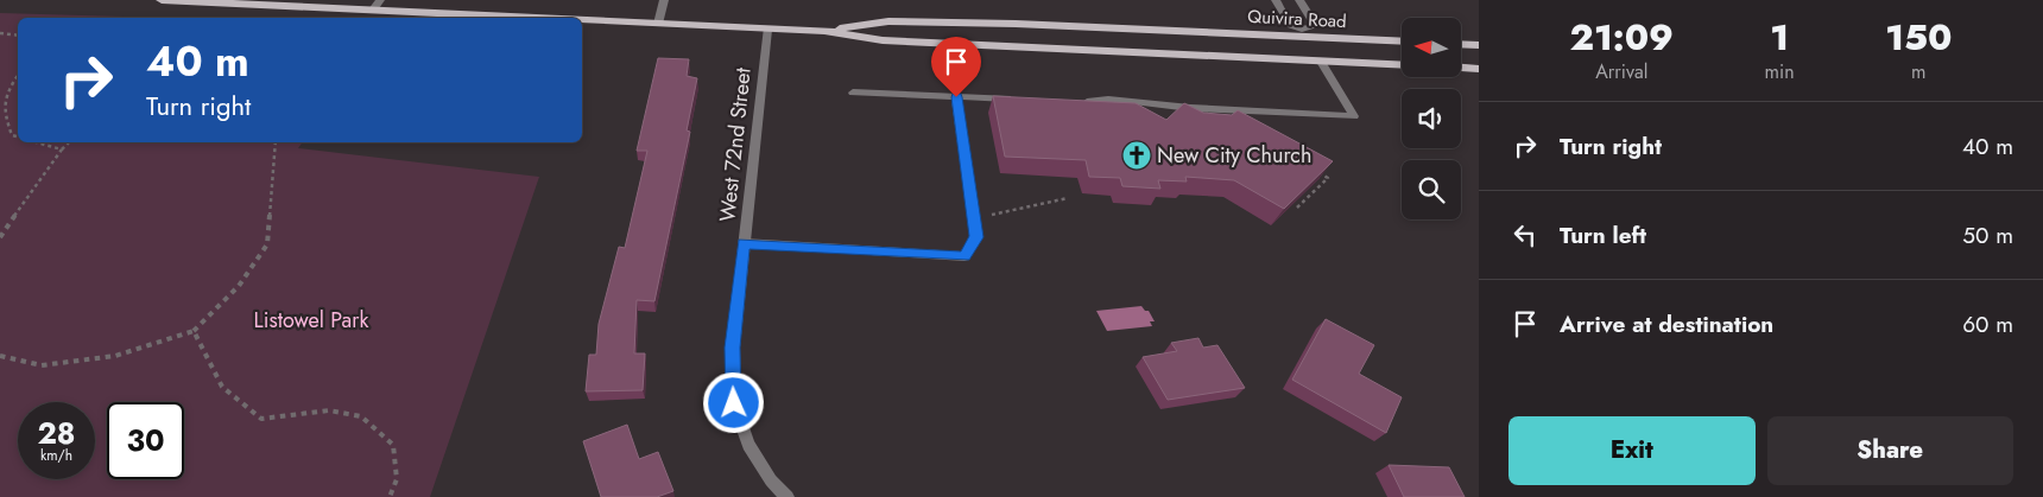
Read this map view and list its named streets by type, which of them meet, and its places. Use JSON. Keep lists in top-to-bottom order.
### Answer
{
  "streets": {
    "main road": ["Quivira Road"],
    "street": ["West 72nd Street"]
  },
  "crossings": [
    ["Quivira Road", "West 72nd Street"]
  ],
  "parks": ["Listowel Park"],
  "places": {
    "church": ["New City Church"]
  },
  "north": "left",
  "page": {
    "eta": [
      "21:09",
      "Arrival",
      "1",
      "min",
      "150",
      "m"
    ],
    "turn": ["40 m", "Turn right"],
    "list": [
      {
        "name": "Turn right",
        "value": "40 m"
      },
      {
        "name": "Turn left",
        "value": "50 m"
      },
      {
        "name": "Arrive at destination",
        "value": "60 m"
      }
    ],
    "speed": "28 km/h",
    "limit": "30",
    "buttons": ["Exit", "Share"]
  }
}
